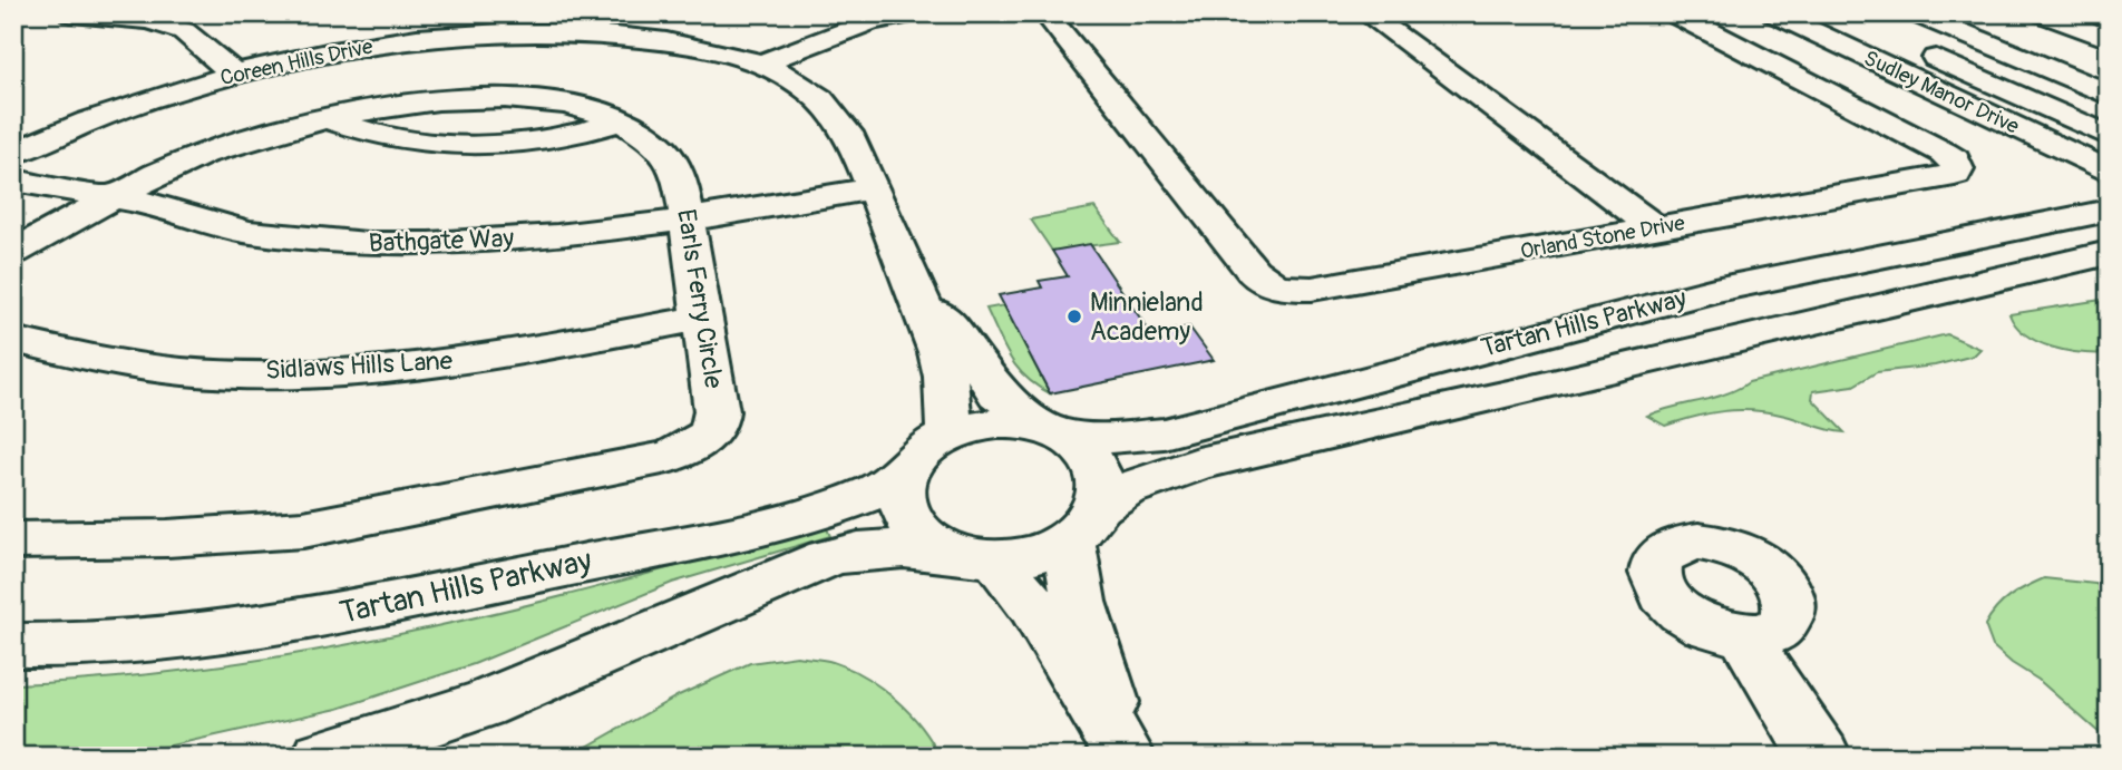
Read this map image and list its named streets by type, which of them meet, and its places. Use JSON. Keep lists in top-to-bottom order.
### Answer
{
  "streets": {
    "street": [
      "Coreen Hills Drive",
      "Sudley Manor Drive",
      "Orland Stone Drive",
      "Bathgate Way",
      "Earls Ferry Circle",
      "Tartan Hills Parkway",
      "Sidlaws Hills Lane"
    ]
  },
  "crossings": [
    ["Coreen Hills Drive", "Bathgate Way"],
    ["Coreen Hills Drive", "Tartan Hills Parkway"],
    ["Bathgate Way", "Earls Ferry Circle"],
    ["Earls Ferry Circle", "Sidlaws Hills Lane"]
  ],
  "places": ["Minnieland Academy"]
}
